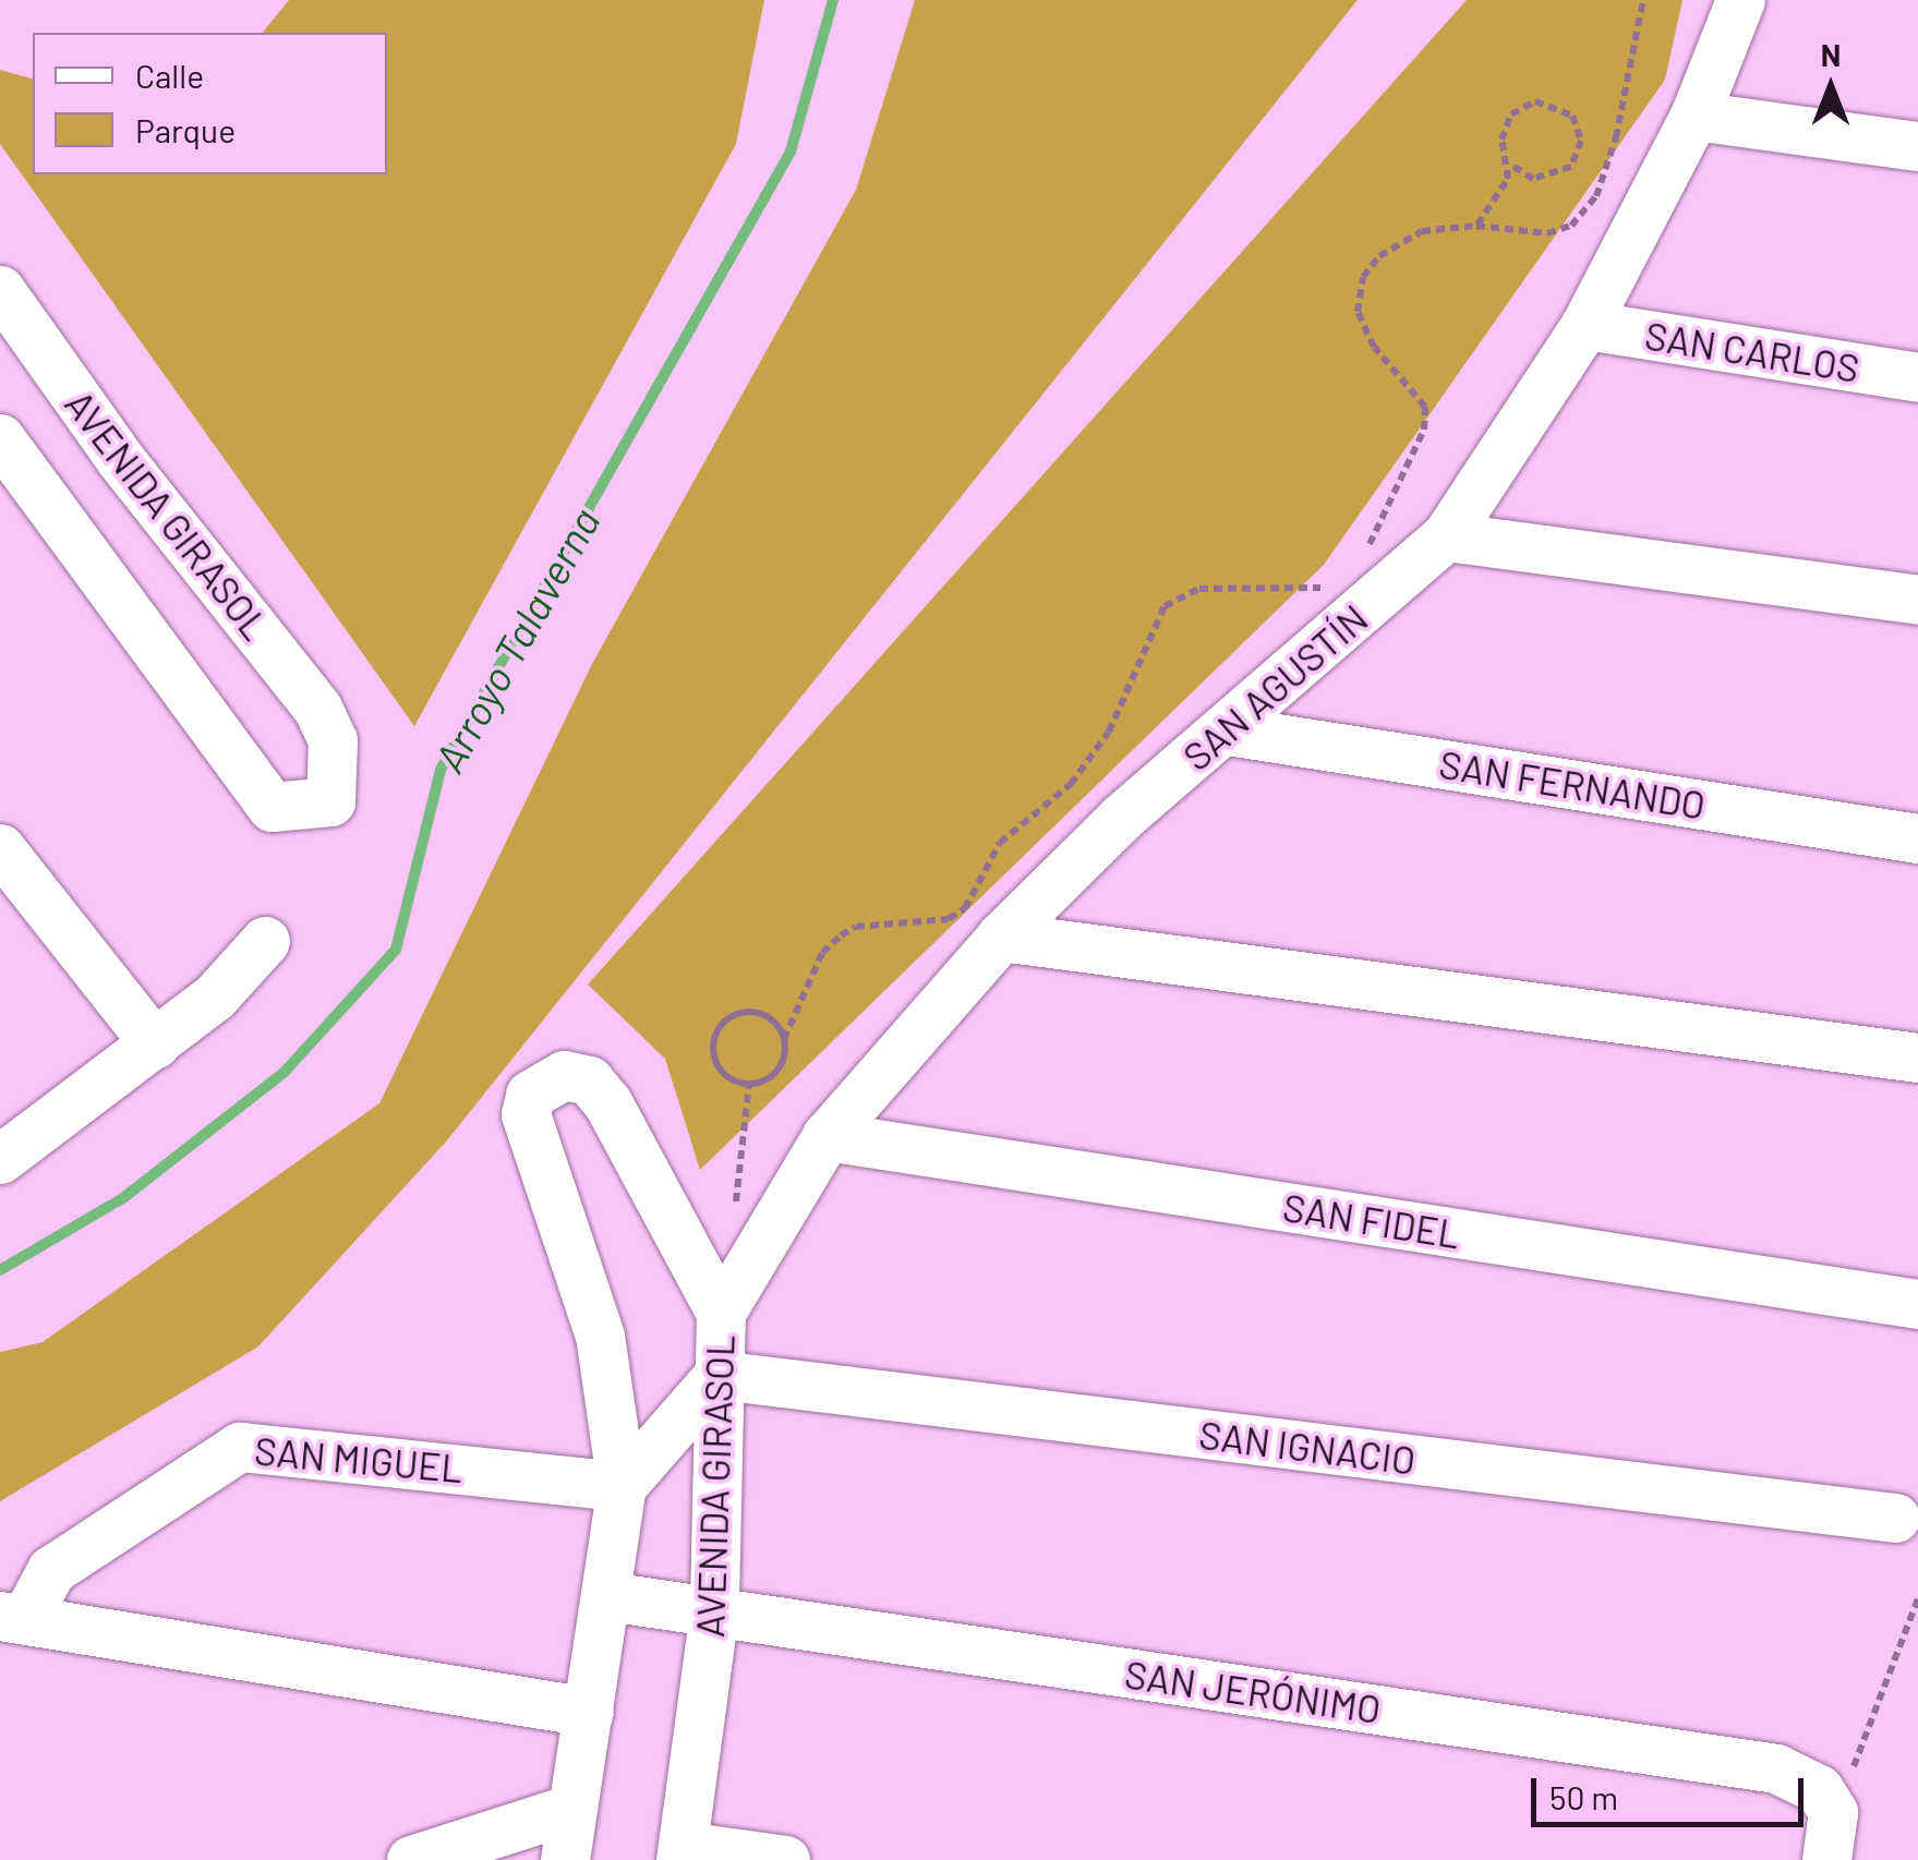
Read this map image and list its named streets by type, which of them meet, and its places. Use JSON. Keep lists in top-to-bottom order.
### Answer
{
  "streets": {
    "street": [
      "SAN CARLOS",
      "AVENIDA GIRASOL",
      "SAN AGUSTÍN",
      "SAN FERNANDO",
      "SAN FIDEL",
      "SAN IGNACIO",
      "SAN MIGUEL",
      "SAN JERÓNIMO"
    ]
  },
  "crossings": [
    ["SAN CARLOS", "SAN AGUSTÍN"],
    ["AVENIDA GIRASOL", "SAN AGUSTÍN"],
    ["AVENIDA GIRASOL", "SAN IGNACIO"],
    ["AVENIDA GIRASOL", "SAN MIGUEL"],
    ["AVENIDA GIRASOL", "SAN JERÓNIMO"],
    ["SAN AGUSTÍN", "SAN FERNANDO"],
    ["SAN AGUSTÍN", "SAN FIDEL"]
  ],
  "water": ["Arroyo Talaverna"],
  "legend": ["Calle", "Parque"],
  "scale_bar": "50 m",
  "north": "top"
}
